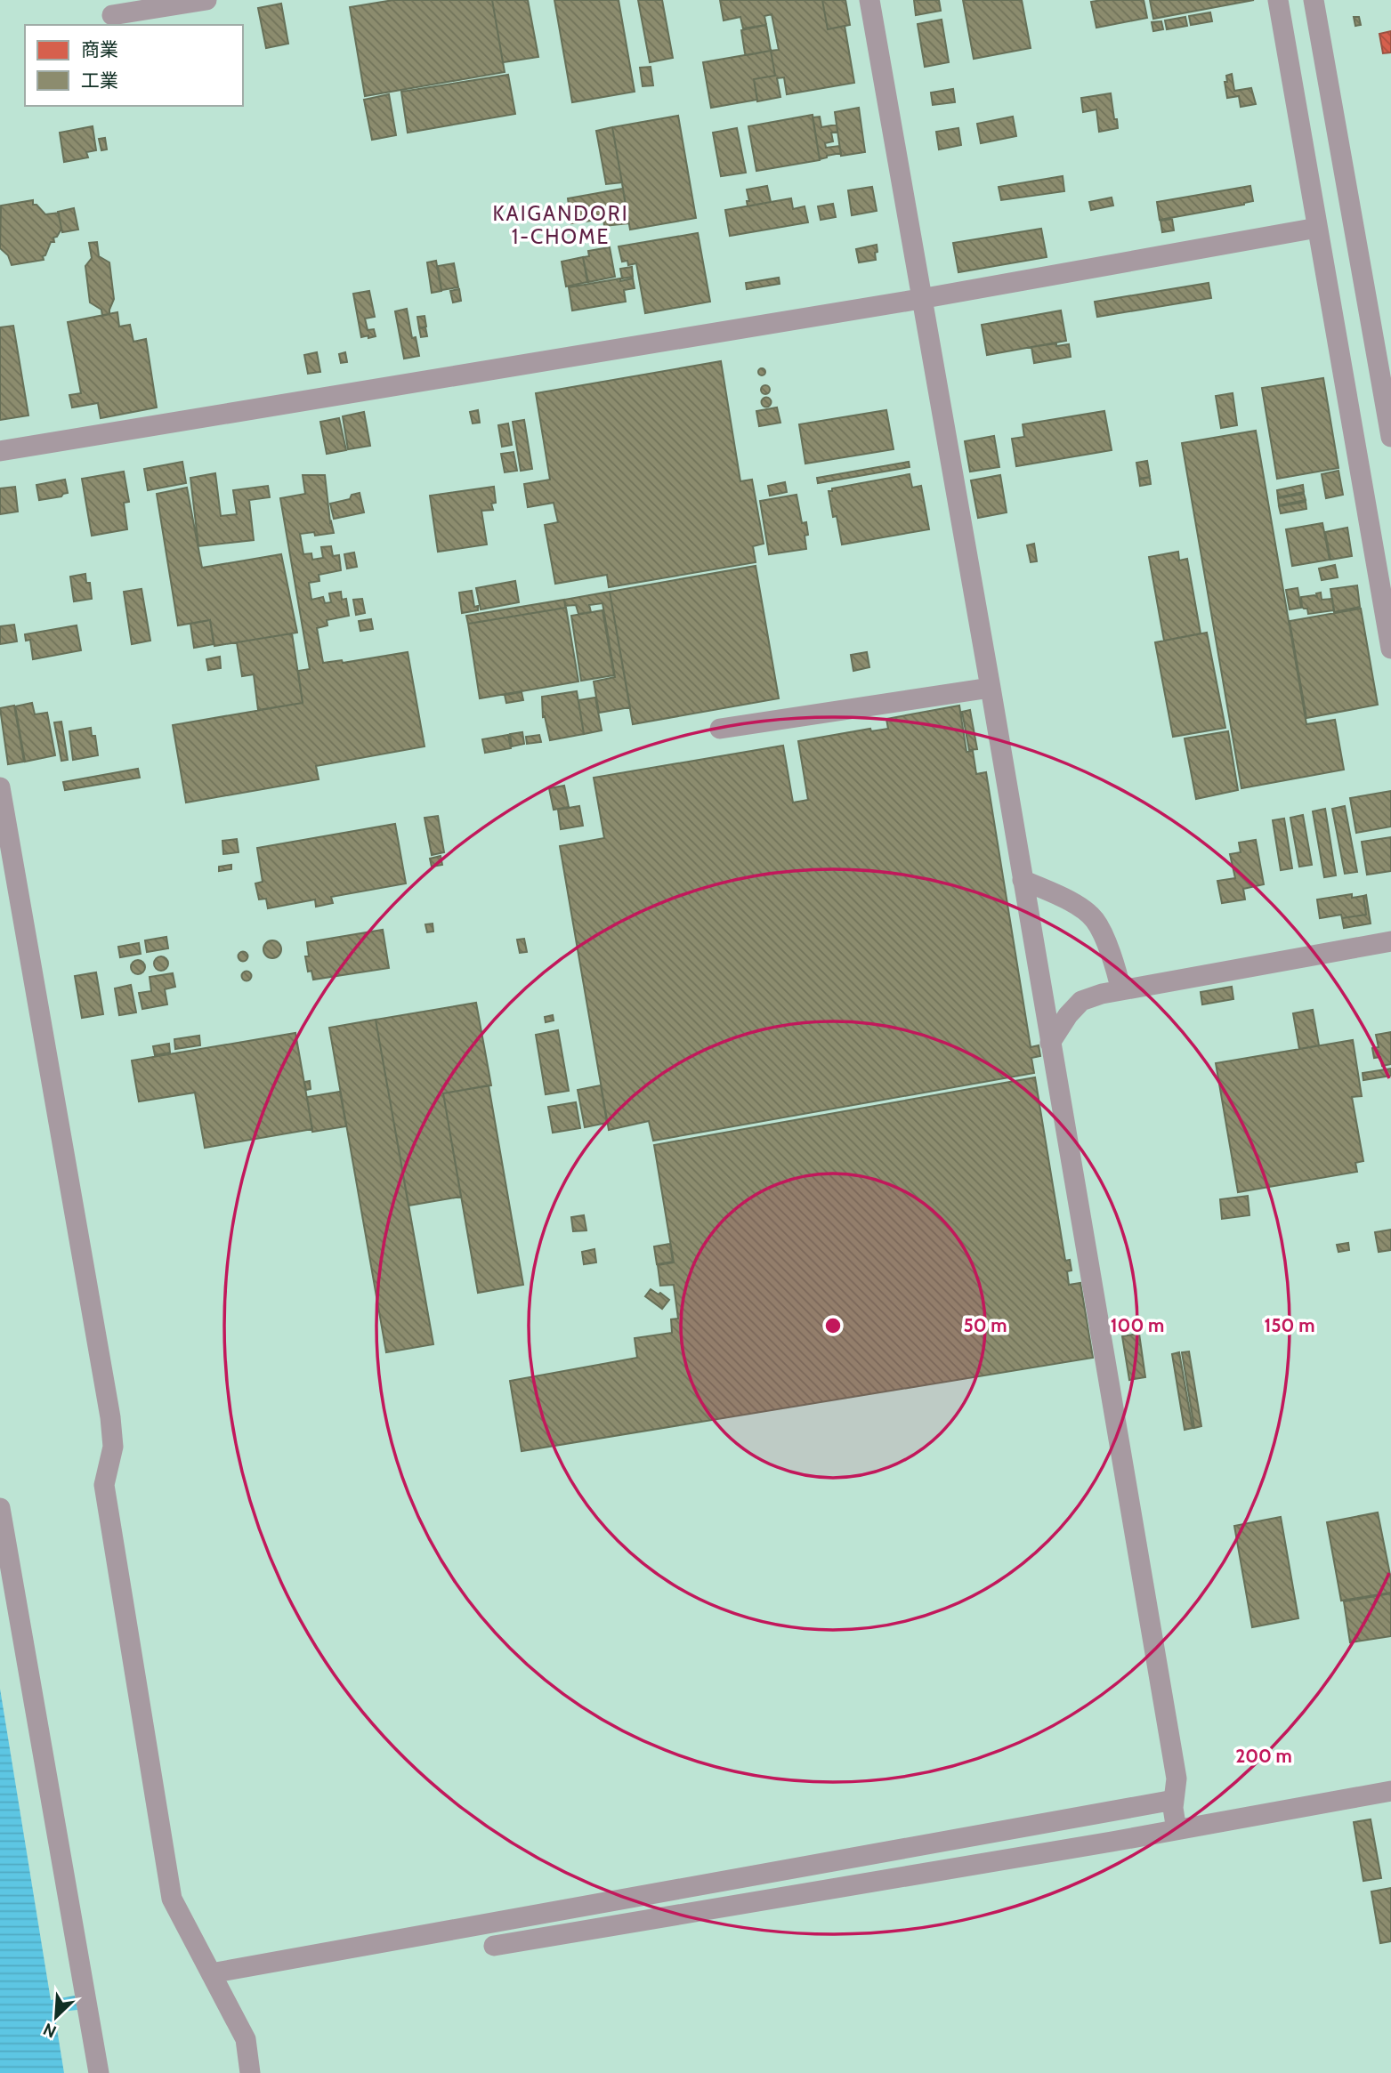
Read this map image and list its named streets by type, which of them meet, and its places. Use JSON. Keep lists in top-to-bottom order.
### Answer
{
  "districts": ["KAIGANDORI 1-CHOME"],
  "legend": ["商業", "工業"],
  "north": "bottom left",
  "rings": [
    "50 m",
    "100 m",
    "150 m",
    "200 m"
  ]
}
